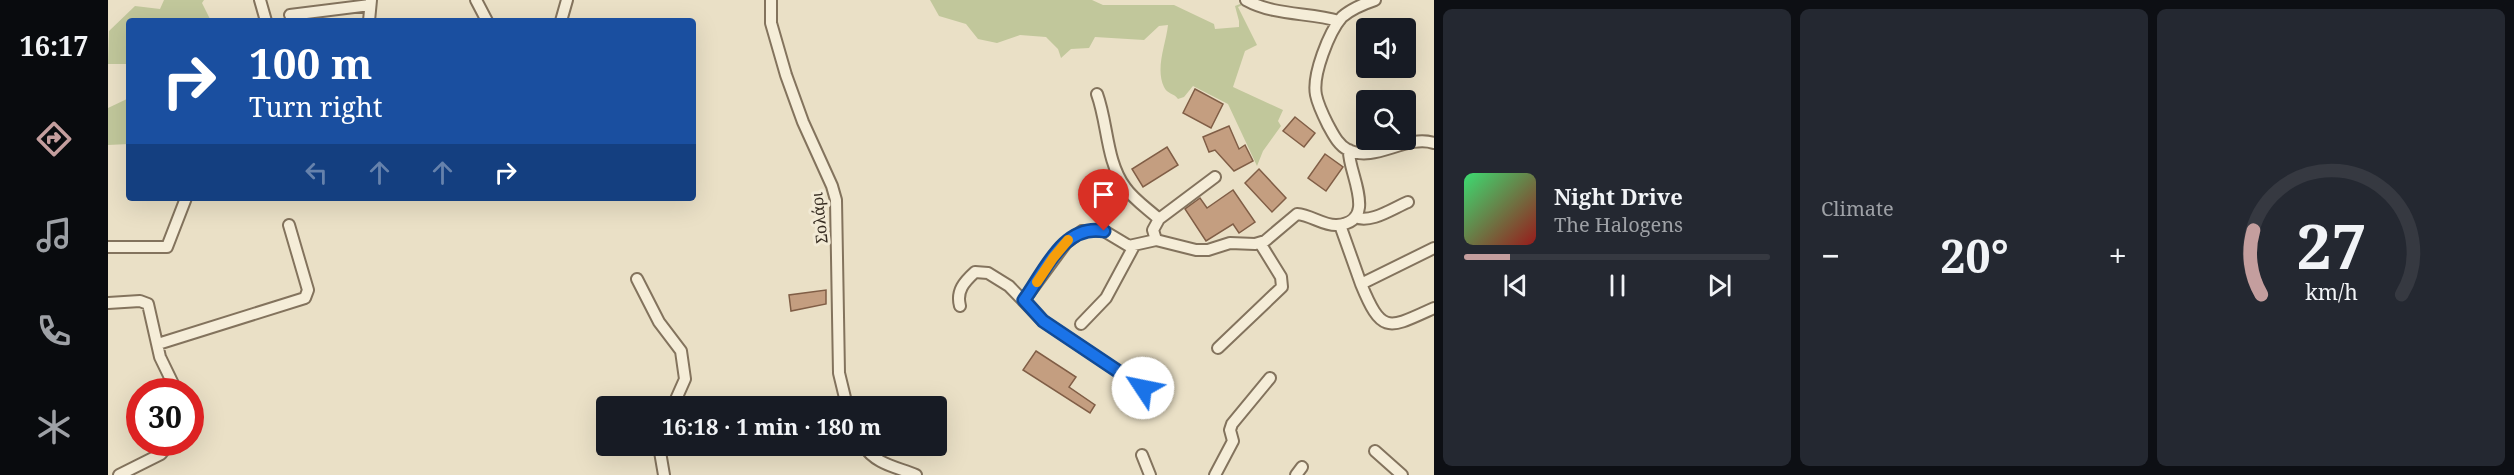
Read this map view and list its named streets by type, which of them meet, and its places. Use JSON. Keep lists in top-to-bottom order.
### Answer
{
  "streets": {
    "street": ["Σολάρι"]
  },
  "page": {
    "tabs": "16:17",
    "tile": "Climate",
    "turn": ["100 m", "Turn right"],
    "song": ["Night Drive", "The Halogens"],
    "heat": ["−", "20°", "+"],
    "limit": "30",
    "trip": "16:18 · 1 min · 180 m",
    "gauge": ["27", "km/h"]
  }
}
